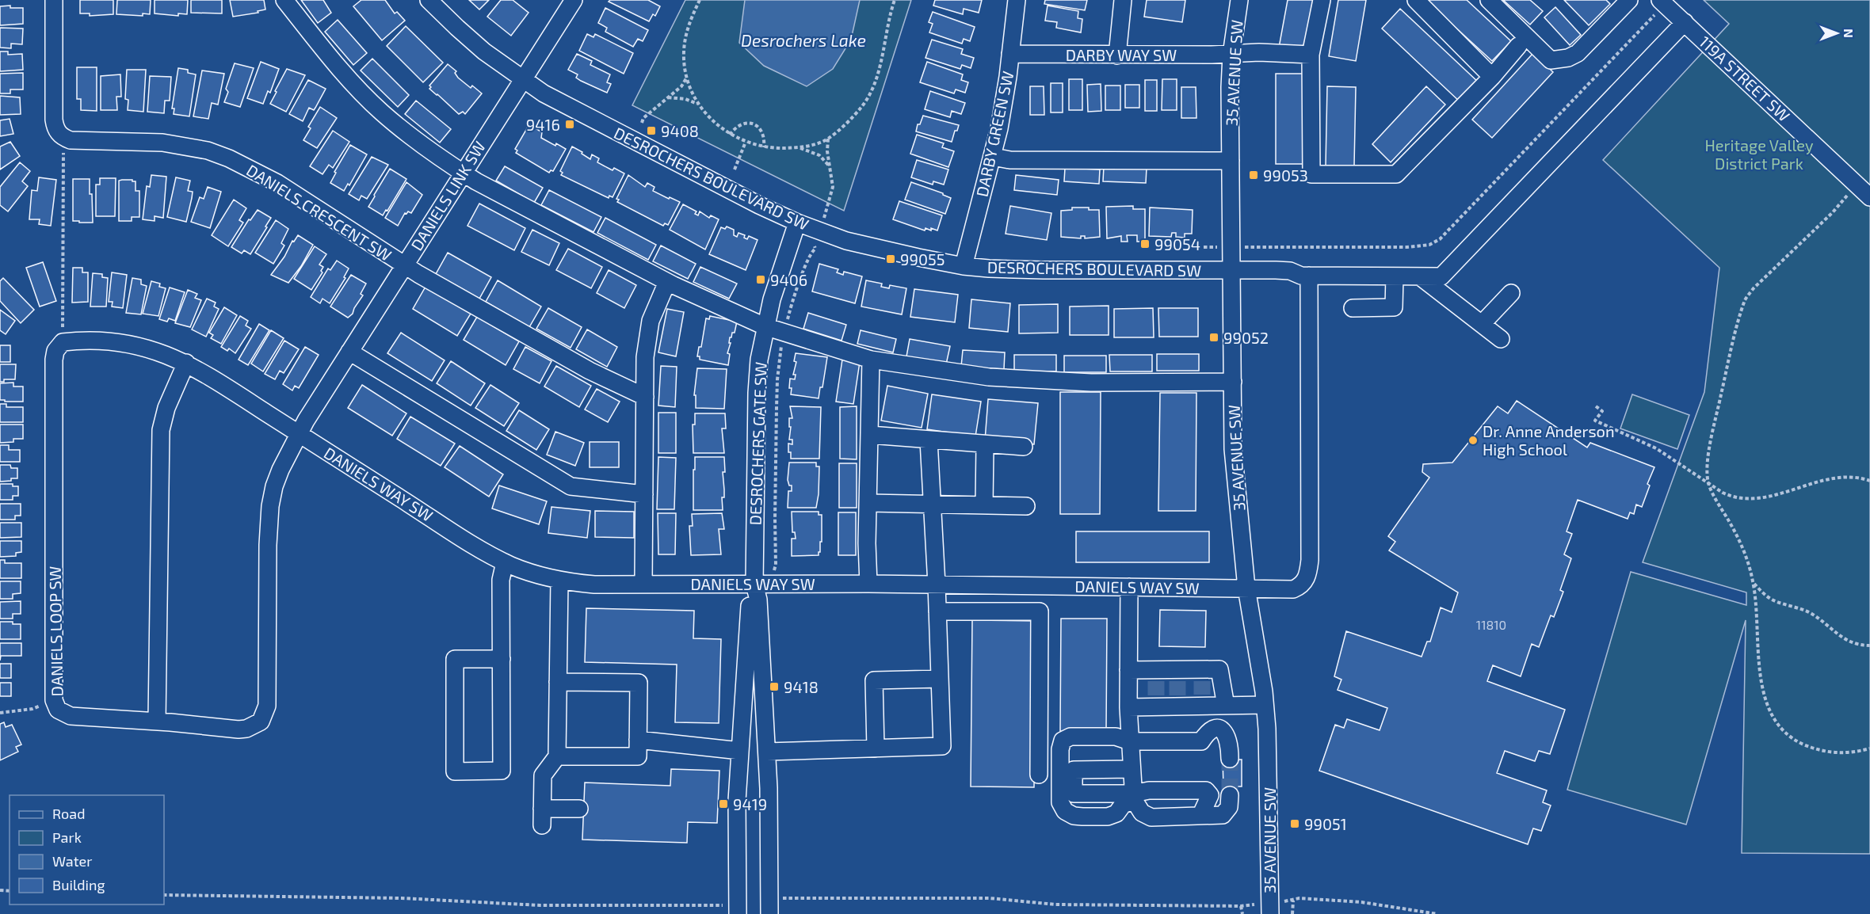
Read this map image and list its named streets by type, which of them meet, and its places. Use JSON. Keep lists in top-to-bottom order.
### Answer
{
  "streets": {
    "street": [
      "DARBY WAY SW",
      "35 AVENUE SW",
      "119A STREET SW",
      "DARBY GREEN SW",
      "DESROCHERS BOULEVARD SW",
      "DANIELS LINK SW",
      "DANIELS CRESCENT SW",
      "DESROCHERS GATE SW",
      "DANIELS WAY SW",
      "DANIELS LOOP SW"
    ]
  },
  "crossings": [
    ["DARBY WAY SW", "35 AVENUE SW"],
    ["DARBY WAY SW", "DARBY GREEN SW"],
    ["35 AVENUE SW", "DESROCHERS BOULEVARD SW"],
    ["35 AVENUE SW", "DANIELS WAY SW"],
    ["119A STREET SW", "DESROCHERS BOULEVARD SW"],
    ["DARBY GREEN SW", "DESROCHERS BOULEVARD SW"],
    ["DESROCHERS BOULEVARD SW", "DANIELS LINK SW"],
    ["DESROCHERS BOULEVARD SW", "DESROCHERS GATE SW"],
    ["DESROCHERS BOULEVARD SW", "DANIELS WAY SW"],
    ["DANIELS LINK SW", "DANIELS CRESCENT SW"],
    ["DANIELS LINK SW", "DANIELS WAY SW"],
    ["DANIELS LINK SW", "DANIELS LOOP SW"],
    ["DESROCHERS GATE SW", "DANIELS WAY SW"],
    ["DANIELS WAY SW", "DANIELS LOOP SW"]
  ],
  "water": ["Desrochers Lake"],
  "parks": ["Heritage Valley District Park"],
  "places": {
    "transit": [
      "9416",
      "9408",
      "99053",
      "99054",
      "99055",
      "9406",
      "99052",
      "9418",
      "9419",
      "99051"
    ],
    "other": ["Dr. Anne Anderson High School"]
  },
  "house_numbers": ["11810"],
  "legend": [
    "Road",
    "Park",
    "Water",
    "Building"
  ],
  "north": "right"
}
